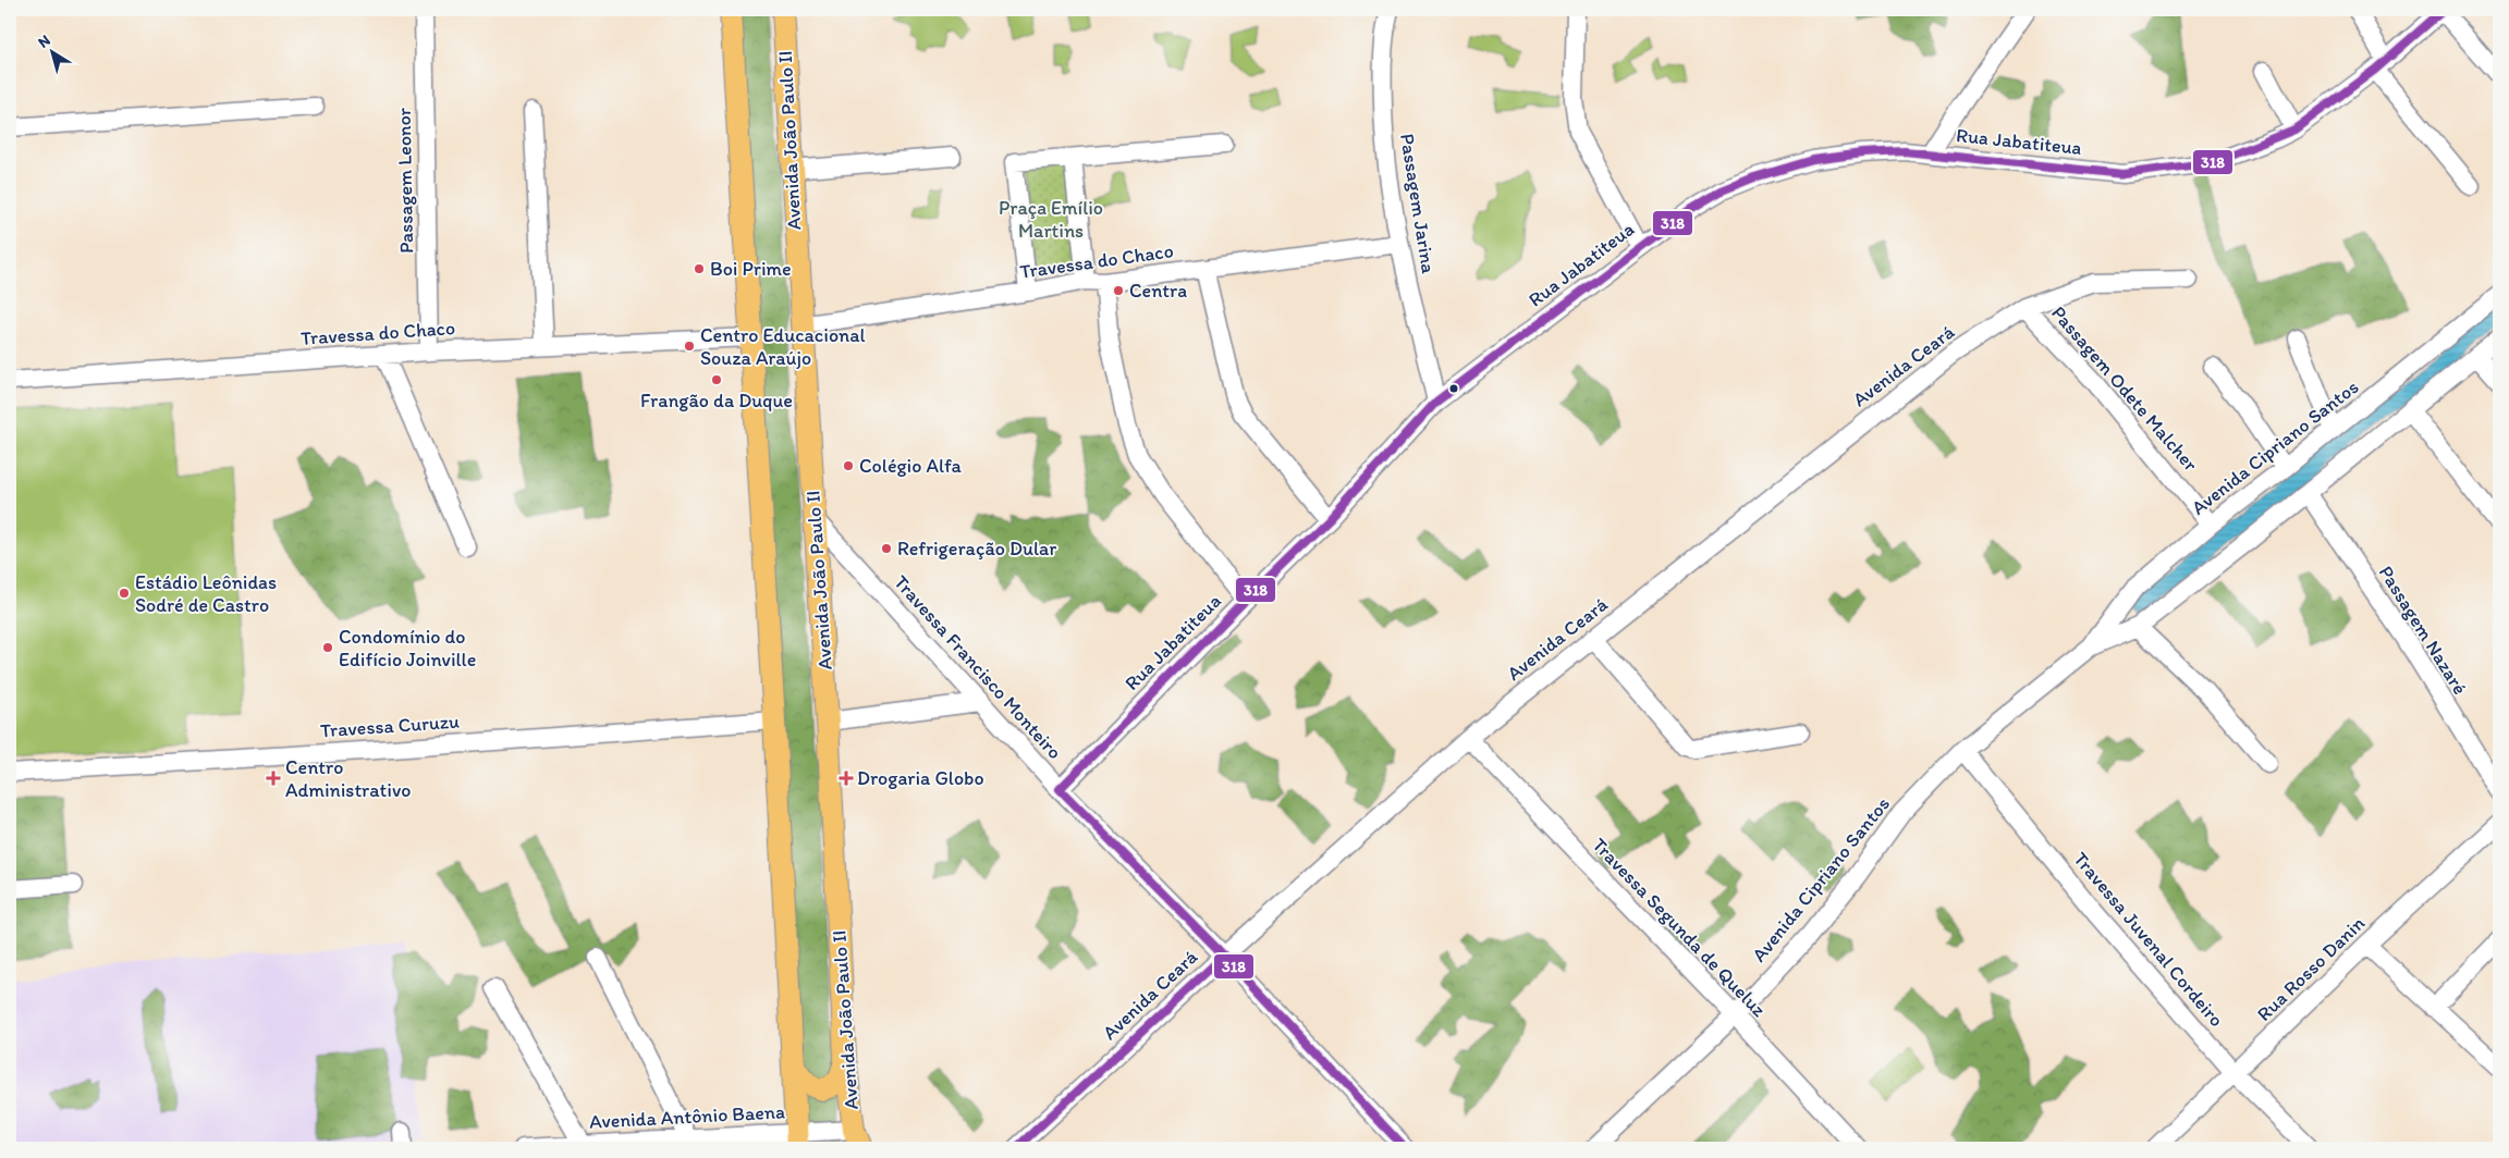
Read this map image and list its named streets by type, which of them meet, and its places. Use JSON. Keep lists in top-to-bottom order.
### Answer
{
  "streets": {
    "main road": ["Avenida João Paulo II"],
    "street": [
      "Rua Jabatiteua",
      "Passagem Leonor",
      "Passagem Jarina",
      "Travessa do Chaco",
      "Avenida Ceará",
      "Passagem Odete Malcher",
      "Avenida Cipriano Santos",
      "Passagem Nazaré",
      "Travessa Francisco Monteiro",
      "Travessa Curuzu",
      "Travessa Segunda de Queluz",
      "Travessa Juvenal Cordeiro",
      "Rua Rosso Danin",
      "Avenida Antônio Baena"
    ]
  },
  "crossings": [
    ["Avenida João Paulo II", "Travessa do Chaco"],
    ["Avenida João Paulo II", "Travessa Francisco Monteiro"],
    ["Avenida João Paulo II", "Avenida Antônio Baena"],
    ["Rua Jabatiteua", "Passagem Jarina"],
    ["Rua Jabatiteua", "Travessa Francisco Monteiro"],
    ["Passagem Leonor", "Travessa do Chaco"],
    ["Passagem Jarina", "Travessa do Chaco"],
    ["Avenida Ceará", "Passagem Odete Malcher"],
    ["Avenida Ceará", "Travessa Francisco Monteiro"],
    ["Avenida Ceará", "Travessa Segunda de Queluz"],
    ["Passagem Odete Malcher", "Avenida Cipriano Santos"],
    ["Avenida Cipriano Santos", "Passagem Nazaré"],
    ["Avenida Cipriano Santos", "Travessa Segunda de Queluz"],
    ["Avenida Cipriano Santos", "Travessa Juvenal Cordeiro"],
    ["Travessa Juvenal Cordeiro", "Rua Rosso Danin"]
  ],
  "parks": ["Praça Emílio Martins"],
  "places": {
    "other": [
      "Boi Prime",
      "Centra",
      "Centro Educacional Souza Araújo",
      "Frangão da Duque",
      "Colégio Alfa",
      "Refrigeração Dular",
      "Estádio Leônidas Sodré de Castro",
      "Condomínio do Edifício Joinville"
    ],
    "health": ["Centro Administrativo", "Drogaria Globo"]
  },
  "lines": ["transit line 318"],
  "north": "top left"
}
